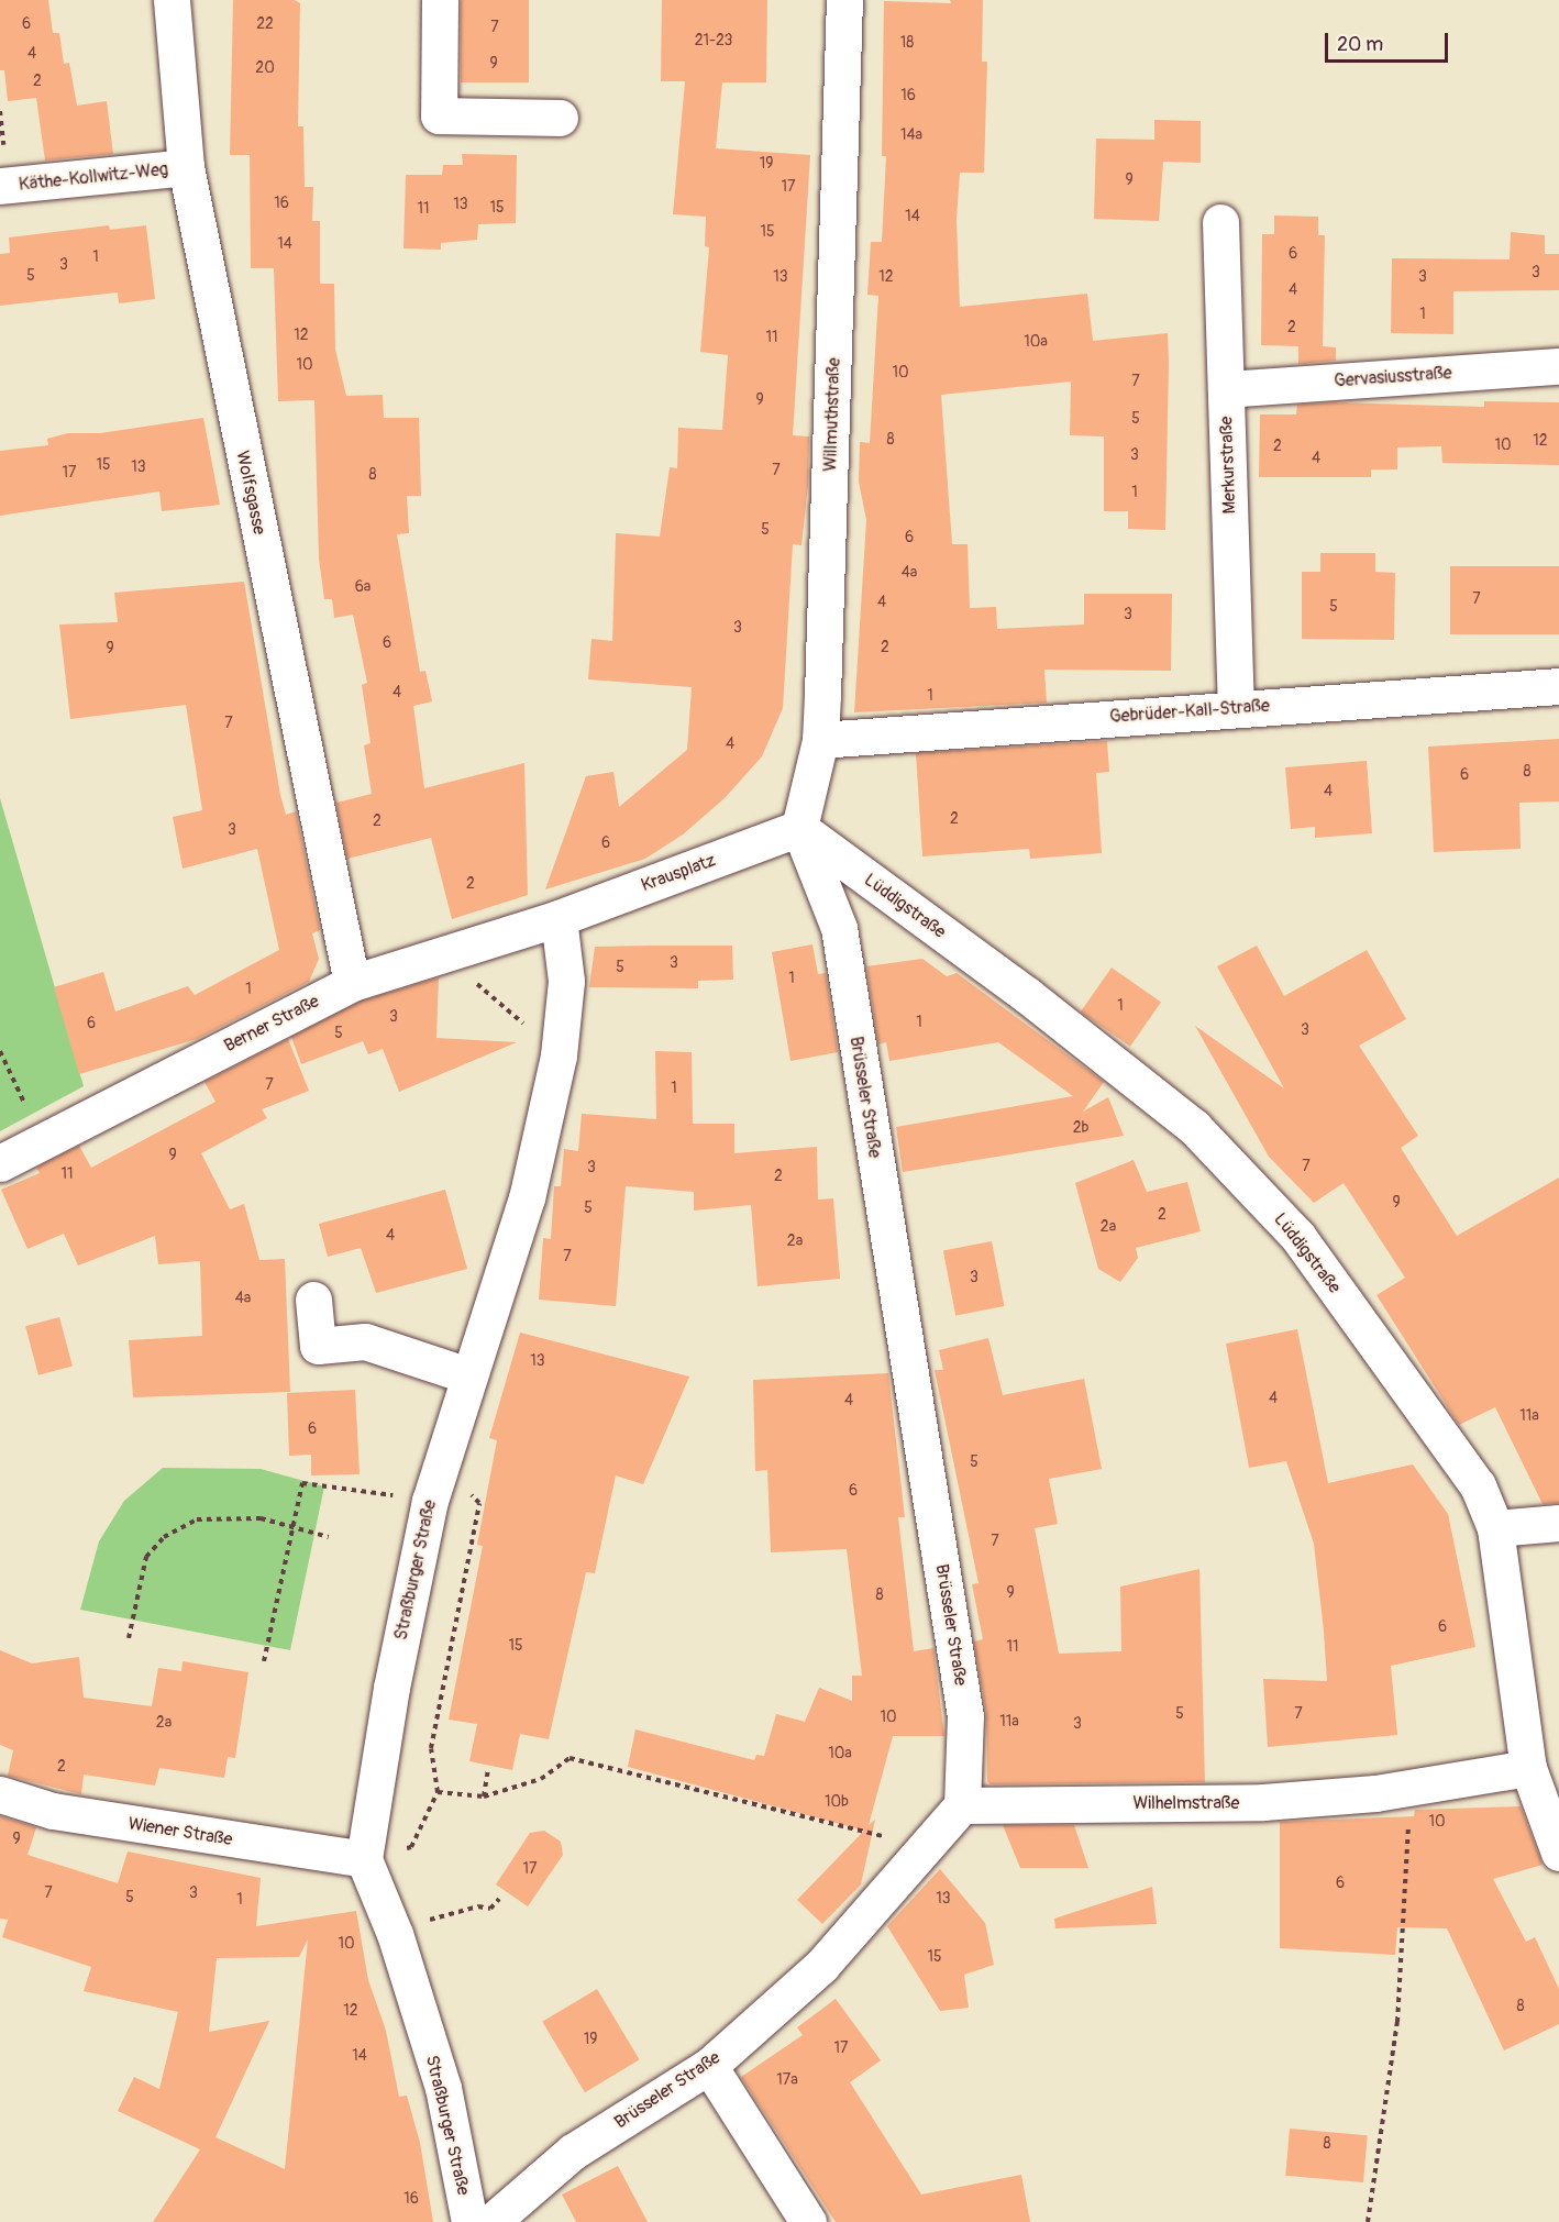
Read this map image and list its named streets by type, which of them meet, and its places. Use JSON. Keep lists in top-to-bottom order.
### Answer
{
  "streets": {
    "street": [
      "Käthe-Kollwitz-Weg",
      "Gervasiusstraße",
      "Willmuthstraße",
      "Merkurstraße",
      "Wolfsgasse",
      "Gebrüder-Kall-Straße",
      "Krausplatz",
      "Lüddigstraße",
      "Berner Straße",
      "Brüsseler Straße",
      "Straßburger Straße",
      "Wilhelmstraße",
      "Wiener Straße"
    ]
  },
  "crossings": [
    ["Käthe-Kollwitz-Weg", "Wolfsgasse"],
    ["Gervasiusstraße", "Merkurstraße"],
    ["Willmuthstraße", "Gebrüder-Kall-Straße"],
    ["Willmuthstraße", "Krausplatz"],
    ["Willmuthstraße", "Lüddigstraße"],
    ["Willmuthstraße", "Brüsseler Straße"],
    ["Merkurstraße", "Gebrüder-Kall-Straße"],
    ["Wolfsgasse", "Berner Straße"],
    ["Krausplatz", "Lüddigstraße"],
    ["Krausplatz", "Berner Straße"],
    ["Krausplatz", "Brüsseler Straße"],
    ["Krausplatz", "Straßburger Straße"],
    ["Lüddigstraße", "Brüsseler Straße"],
    ["Lüddigstraße", "Wilhelmstraße"],
    ["Berner Straße", "Straßburger Straße"],
    ["Brüsseler Straße", "Wilhelmstraße"],
    ["Straßburger Straße", "Wiener Straße"]
  ],
  "house_numbers": [
    "6",
    "22",
    "7",
    "21-23",
    "18",
    "4",
    "9",
    "20",
    "2",
    "16",
    "14a",
    "19",
    "9",
    "17",
    "16",
    "13",
    "15",
    "11",
    "14",
    "15",
    "14",
    "6",
    "1",
    "3",
    "3",
    "5",
    "13",
    "12",
    "3",
    "4",
    "1",
    "2",
    "12",
    "11",
    "10a",
    "10",
    "10",
    "7",
    "9",
    "5",
    "8",
    "12",
    "10",
    "2",
    "3",
    "4",
    "15",
    "13",
    "7",
    "17",
    "8",
    "1",
    "5",
    "6",
    "4a",
    "6a",
    "7",
    "4",
    "5",
    "3",
    "3",
    "6",
    "2",
    "9",
    "4",
    "1",
    "7",
    "4",
    "8",
    "6",
    "4",
    "2",
    "2",
    "3",
    "6",
    "2",
    "3",
    "5",
    "1",
    "1",
    "1",
    "3",
    "1",
    "6",
    "3",
    "5",
    "7",
    "1",
    "2b",
    "9",
    "7",
    "3",
    "11",
    "2",
    "9",
    "5",
    "2",
    "2a",
    "4",
    "2a",
    "7",
    "3",
    "4a",
    "13",
    "4",
    "4",
    "11a",
    "6",
    "5",
    "6",
    "7",
    "9",
    "8",
    "6",
    "15",
    "11",
    "5",
    "7",
    "10",
    "11a",
    "2a",
    "3",
    "10a",
    "2",
    "10b",
    "10",
    "9",
    "17",
    "6",
    "7",
    "3",
    "5",
    "13",
    "1",
    "10",
    "15",
    "8",
    "12",
    "19",
    "17",
    "14",
    "17a",
    "8",
    "16"
  ],
  "scale_bar": "20 m"
}
